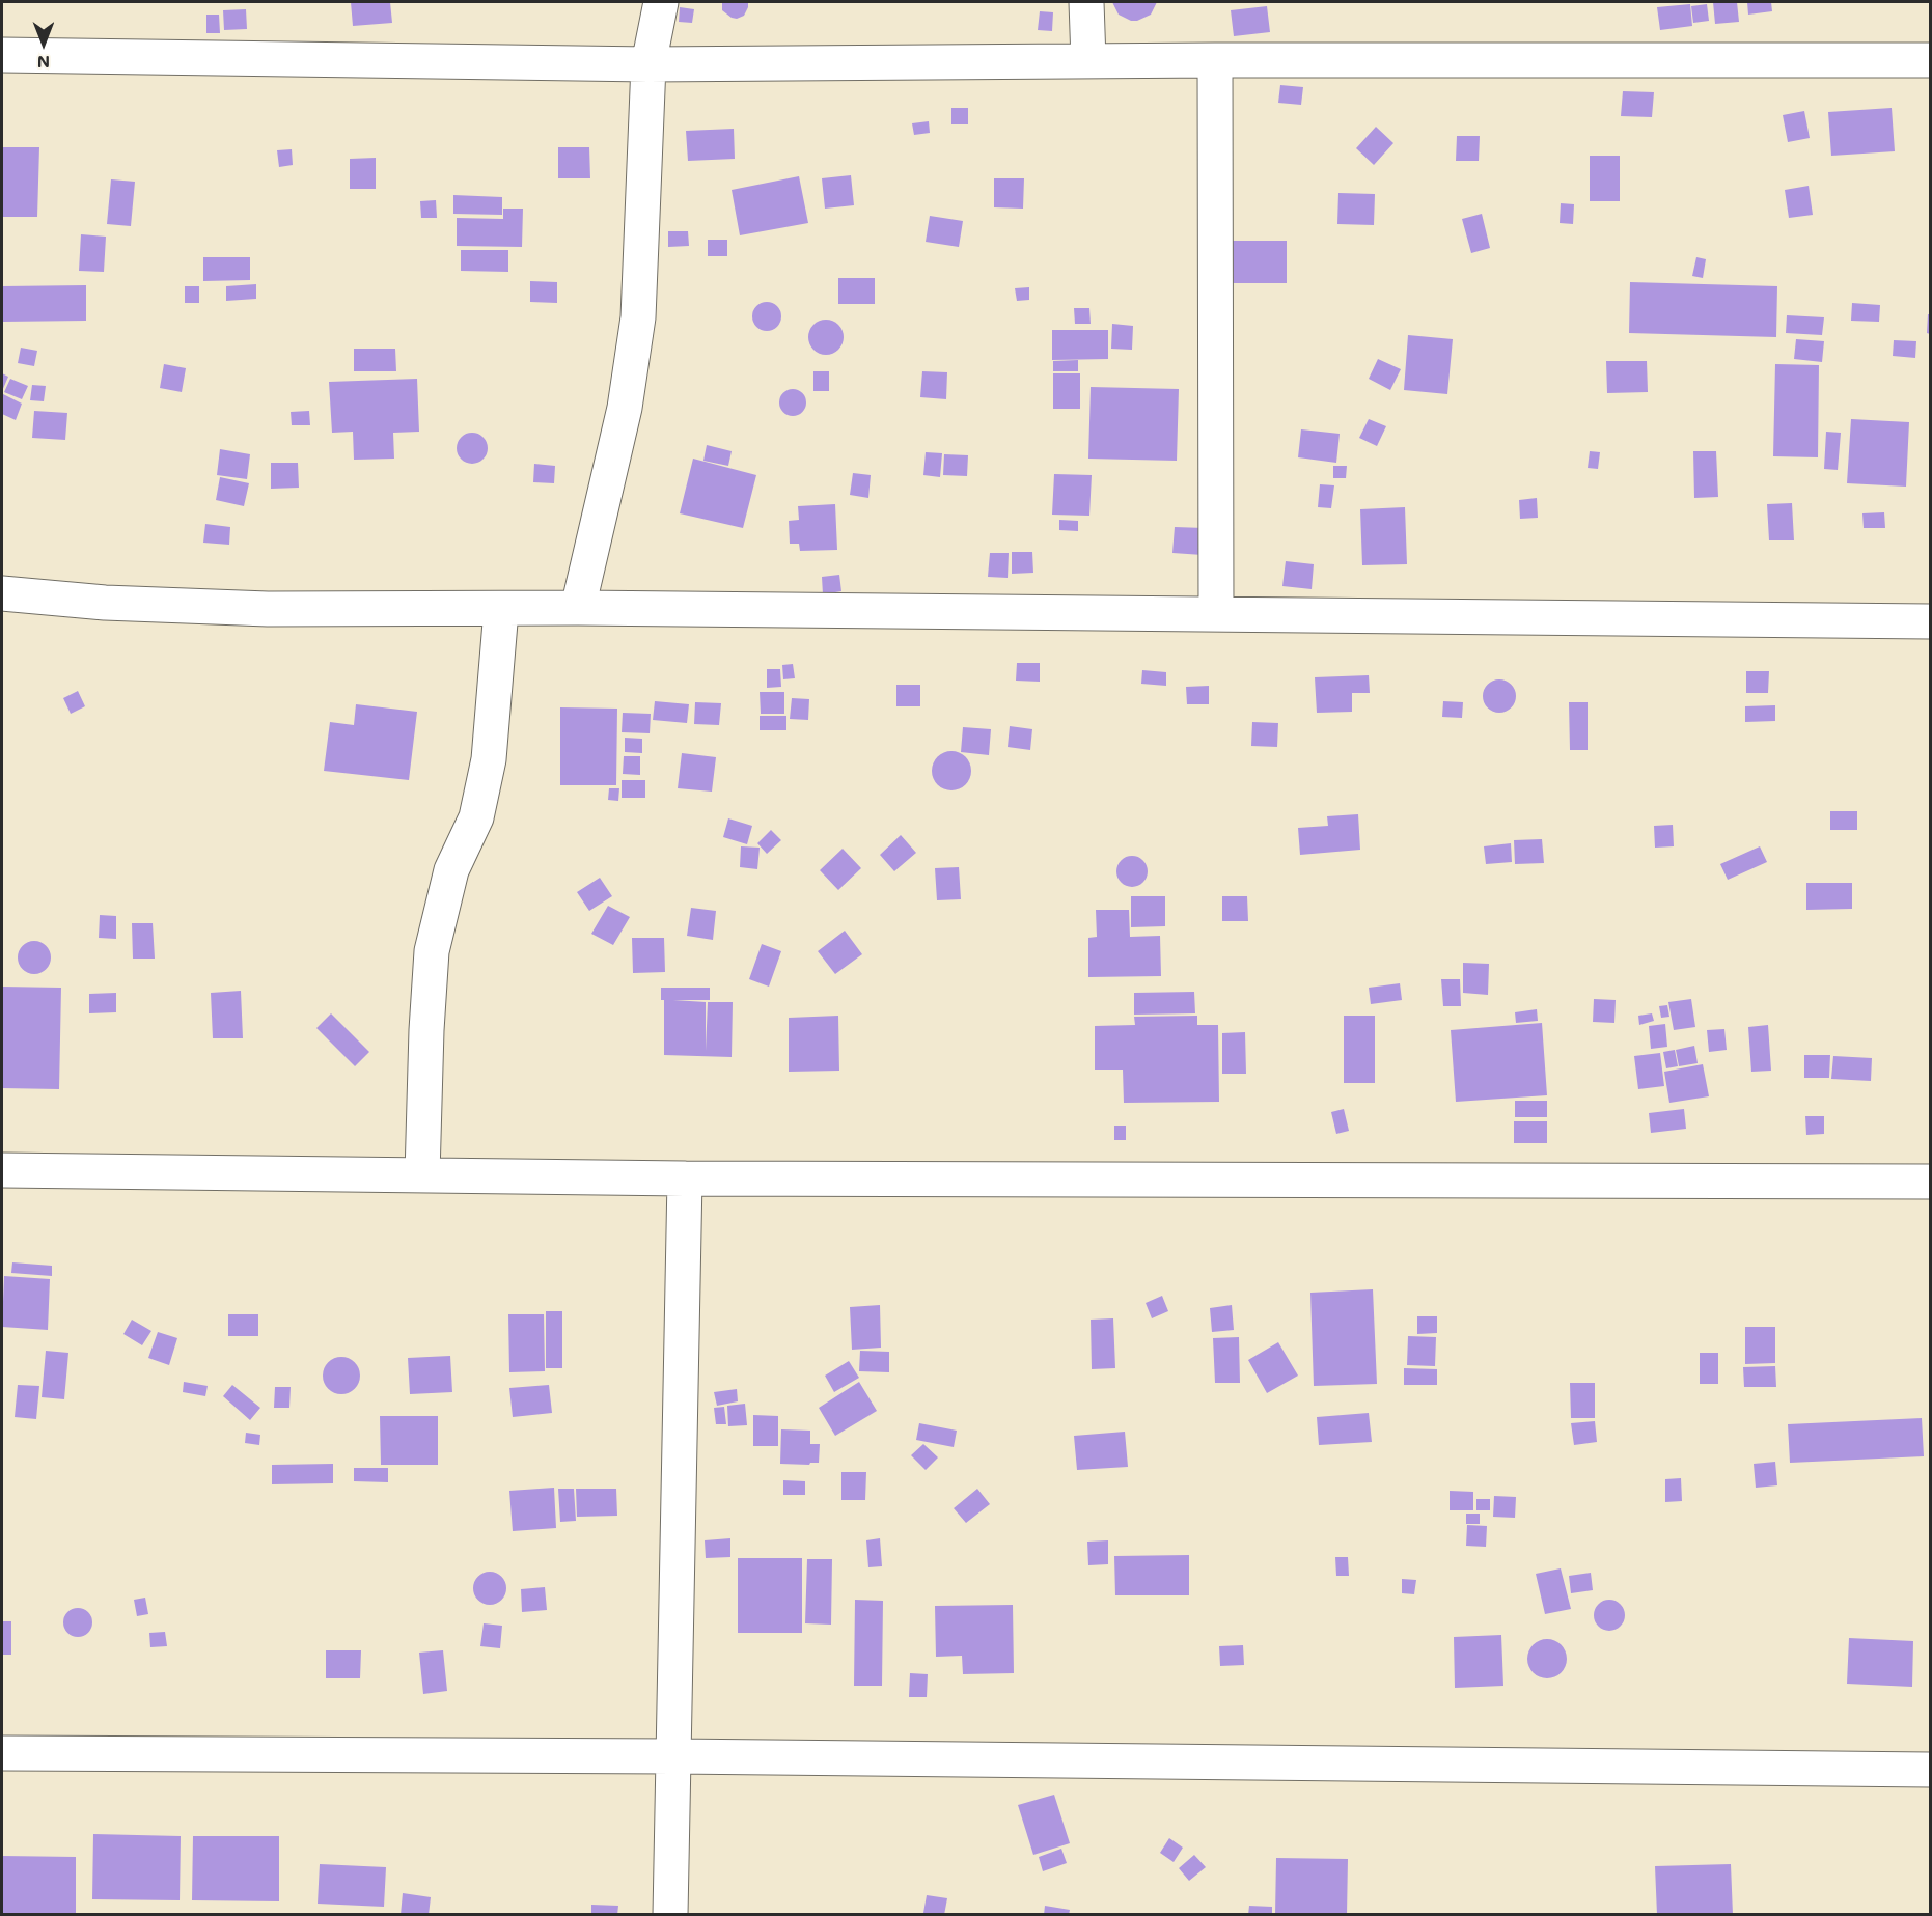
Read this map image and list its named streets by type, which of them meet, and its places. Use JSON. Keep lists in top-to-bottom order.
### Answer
{
  "north": "bottom"
}
